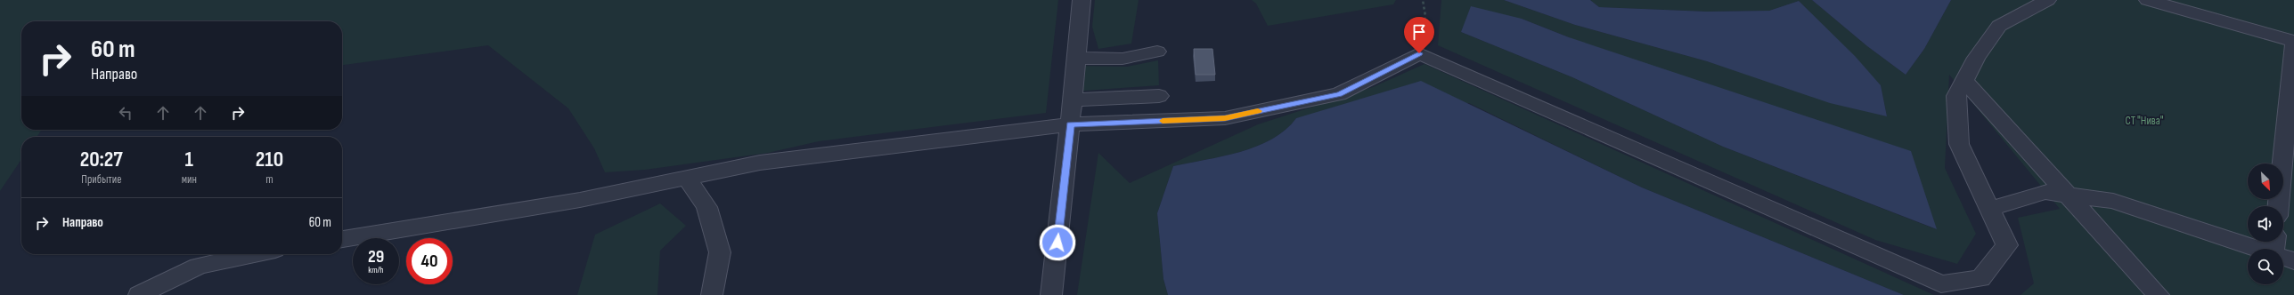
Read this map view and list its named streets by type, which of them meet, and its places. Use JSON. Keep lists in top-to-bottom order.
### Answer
{
  "parks": ["СТ \"Нива\""],
  "north": "bottom right",
  "page": {
    "turn": ["60 m", "Направо"],
    "eta": [
      "20:27",
      "Прибытие",
      "1",
      "мин",
      "210",
      "m"
    ],
    "list": [
      {
        "name": "Направо",
        "value": "60 m"
      }
    ],
    "speed": "29 km/h",
    "limit": "40"
  }
}
